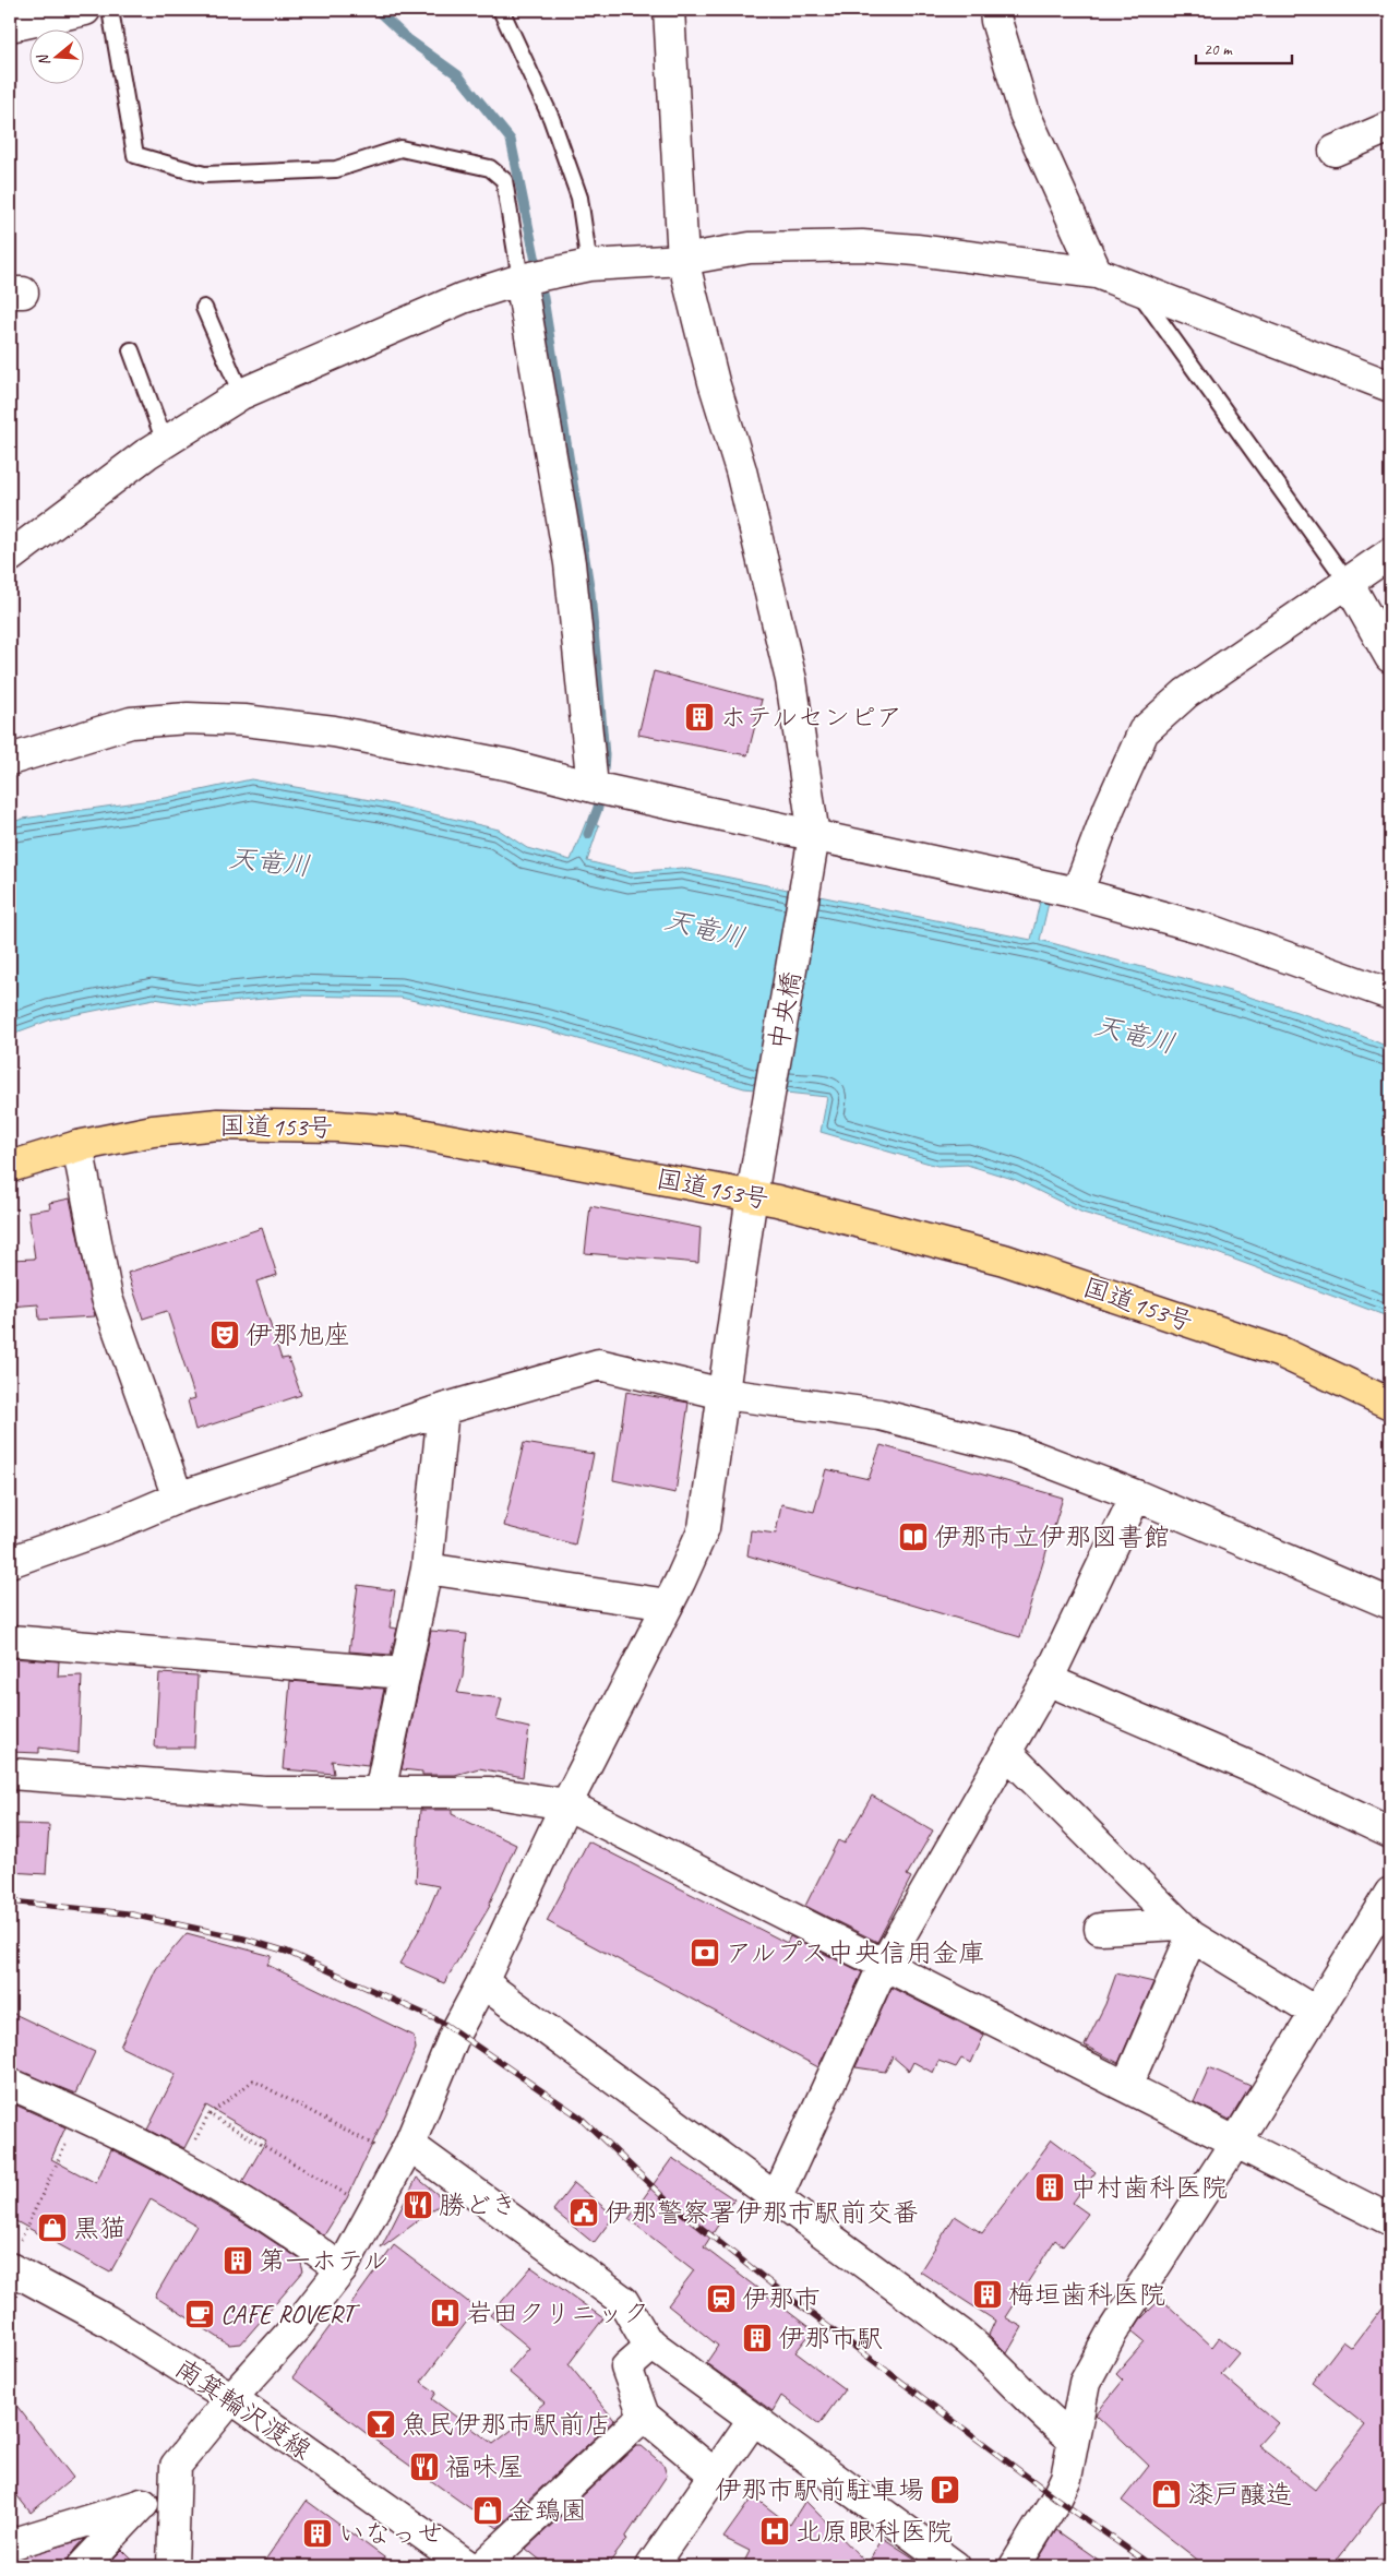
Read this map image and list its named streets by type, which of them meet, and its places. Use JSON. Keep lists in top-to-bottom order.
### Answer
{
  "streets": {
    "highway": ["国道153号"],
    "street": ["中央橋", "南箕輪沢渡線"]
  },
  "crossings": [
    ["中央橋", "国道153号"],
    ["中央橋", "南箕輪沢渡線"]
  ],
  "water": ["天竜川"],
  "places": {
    "building": [
      "ホテルセンピア",
      "中村歯科医院",
      "第一ホテル",
      "梅垣歯科医院",
      "伊那市駅",
      "いなっせ"
    ],
    "theatre": ["伊那旭座"],
    "library": ["伊那市立伊那図書館"],
    "bank": ["アルプス中央信用金庫"],
    "restaurant": ["勝どき", "福味屋"],
    "public building": ["伊那警察署伊那市駅前交番"],
    "shop": ["黒猫", "漆戸醸造", "金鵄園"],
    "station": ["伊那市"],
    "hospital": ["岩田クリニック", "北原眼科医院"],
    "cafe": ["CAFE ROVERT"],
    "bar": ["魚民伊那市駅前店"],
    "parking": ["伊那市駅前駐車場"]
  },
  "scale_bar": "20 m",
  "north": "left"
}
